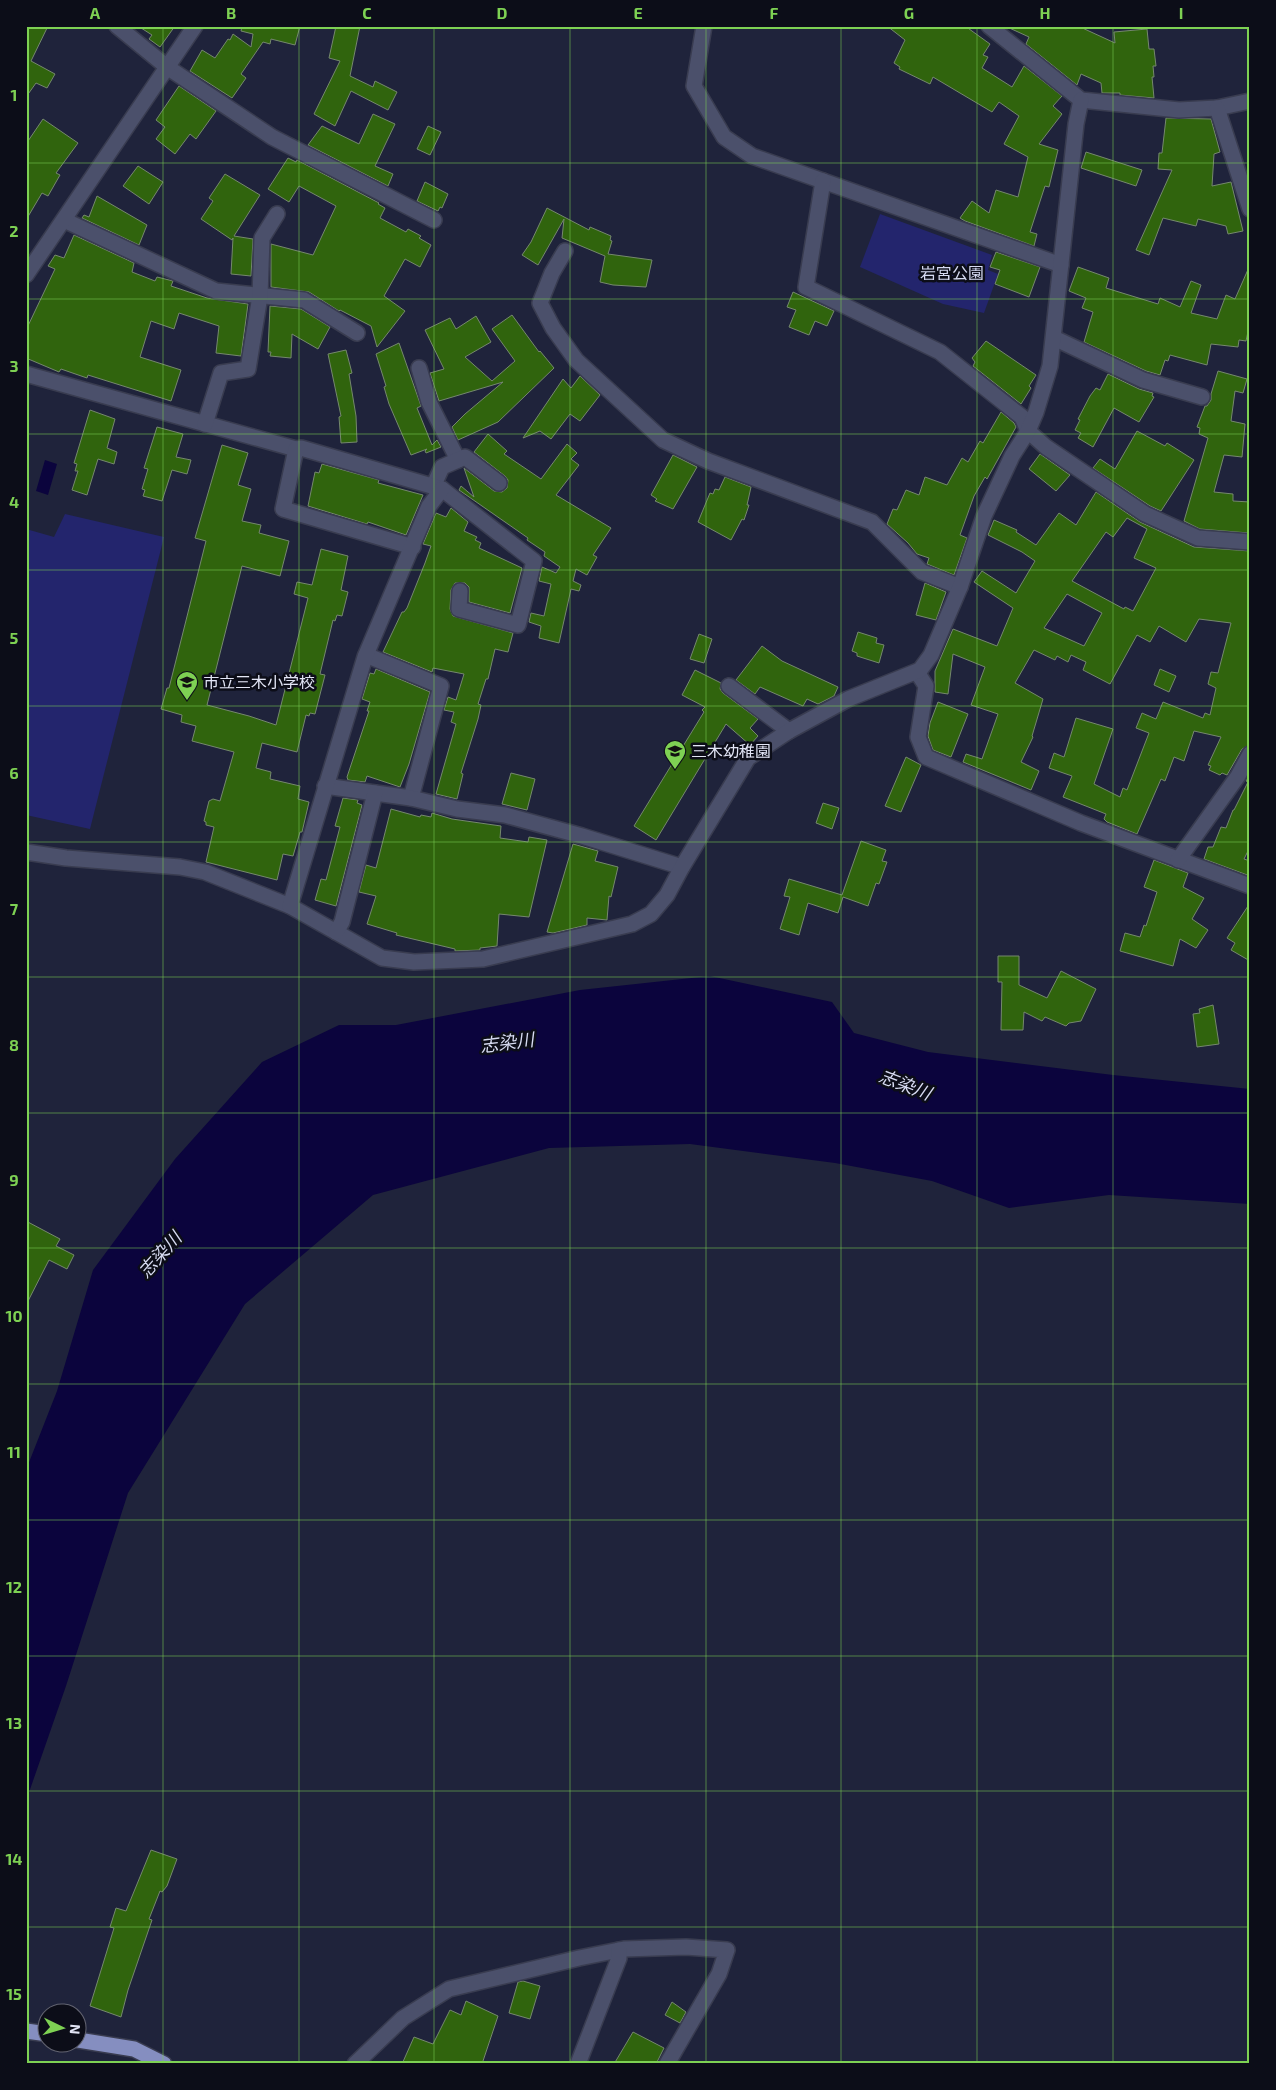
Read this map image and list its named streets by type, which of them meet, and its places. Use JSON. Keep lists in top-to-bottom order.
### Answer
{
  "water": ["志染川"],
  "parks": ["岩宮公園"],
  "places": {
    "school or university": ["市立三木小学校", "三木幼稚園"]
  },
  "north": "right",
  "grid": {
    "columns": [
      "A",
      "B",
      "C",
      "D",
      "E",
      "F",
      "G",
      "H",
      "I"
    ],
    "rows": [
      "1",
      "2",
      "3",
      "4",
      "5",
      "6",
      "7",
      "8",
      "9",
      "10",
      "11",
      "12",
      "13",
      "14",
      "15"
    ]
  }
}
